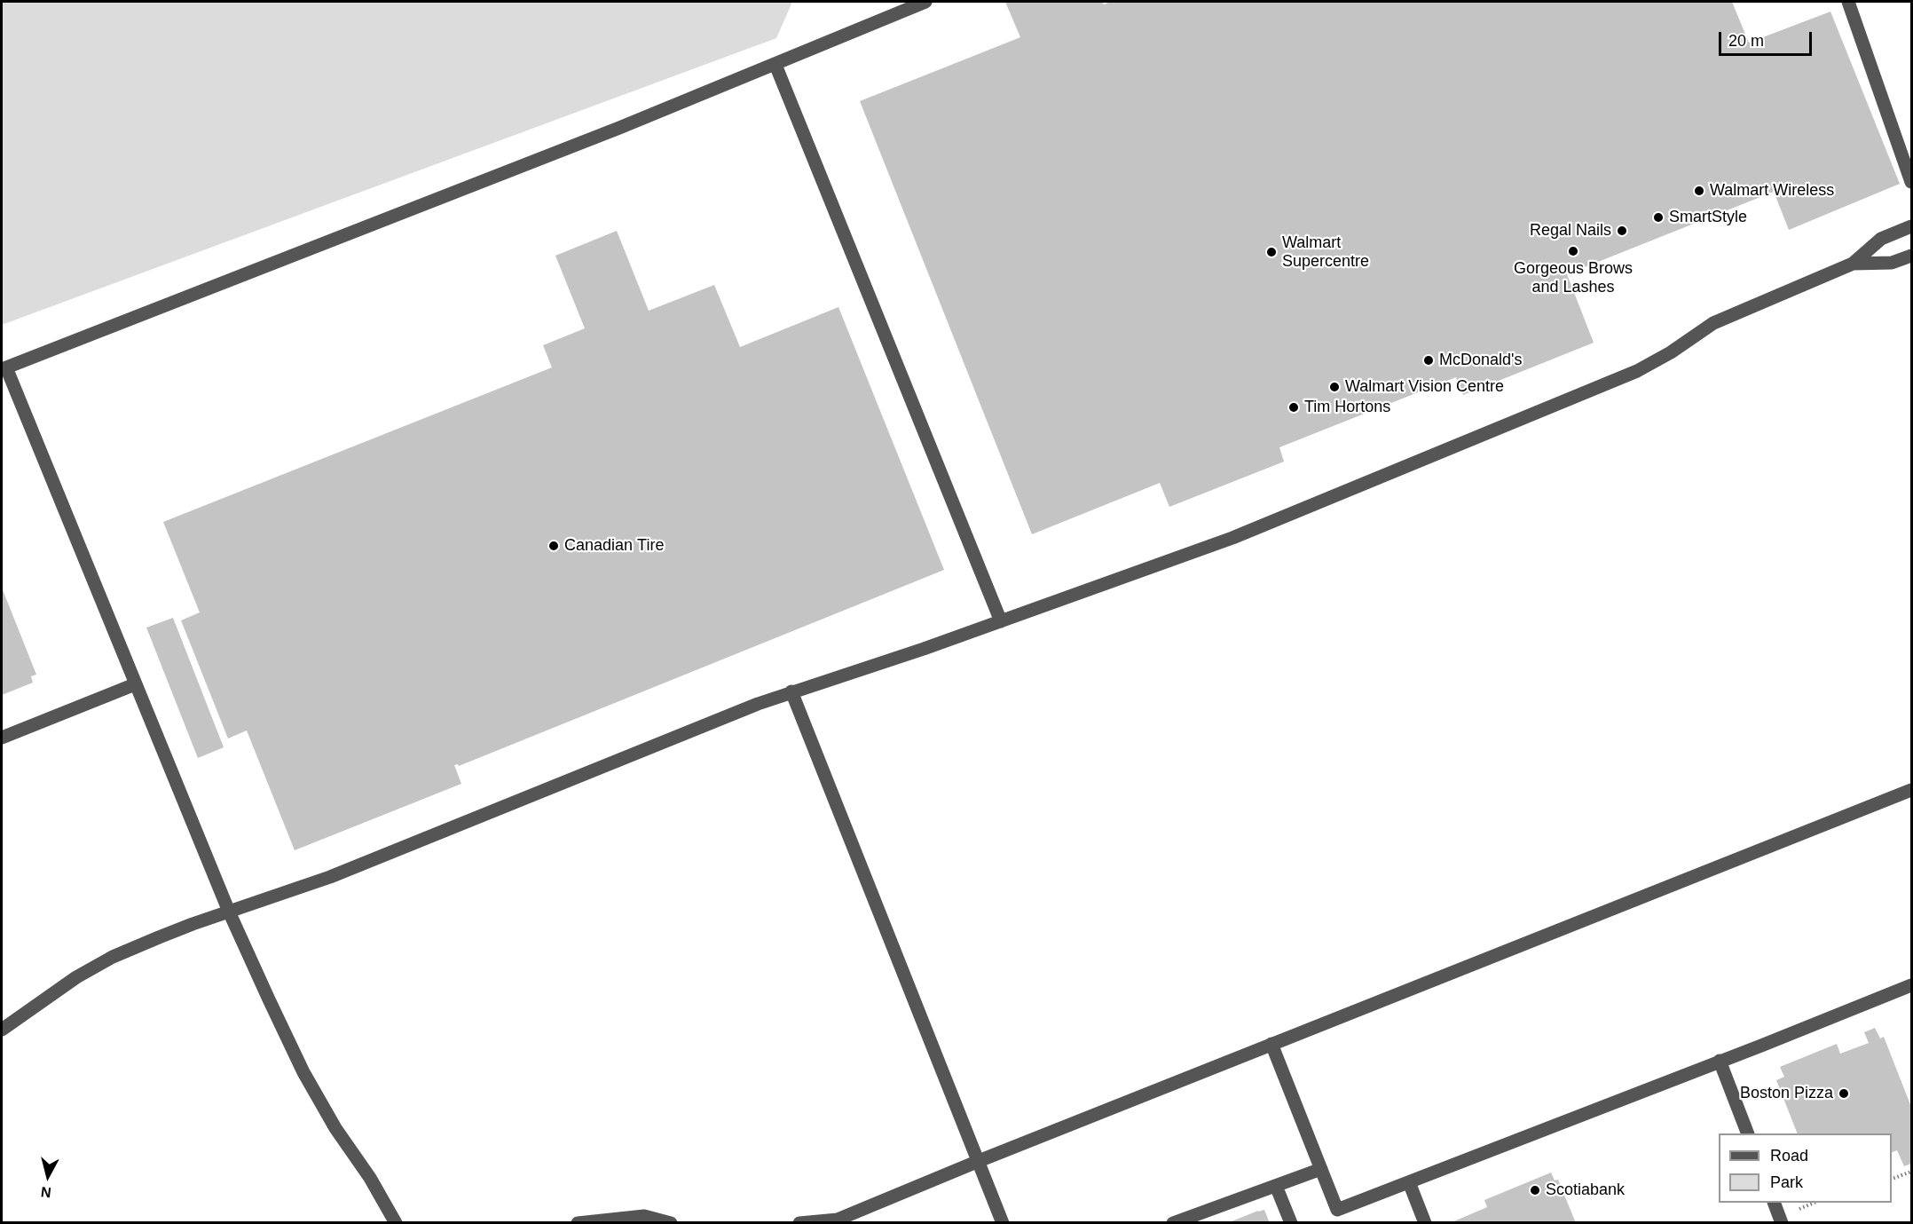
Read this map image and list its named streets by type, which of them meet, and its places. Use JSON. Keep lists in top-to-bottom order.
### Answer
{
  "places": [
    "Walmart Wireless",
    "SmartStyle",
    "Regal Nails",
    "Gorgeous Brows and Lashes",
    "Walmart Supercentre",
    "McDonald's",
    "Walmart Vision Centre",
    "Tim Hortons",
    "Canadian Tire",
    "Boston Pizza",
    "Scotiabank"
  ],
  "legend": ["Road", "Park"],
  "scale_bar": "20 m",
  "north": "bottom"
}
